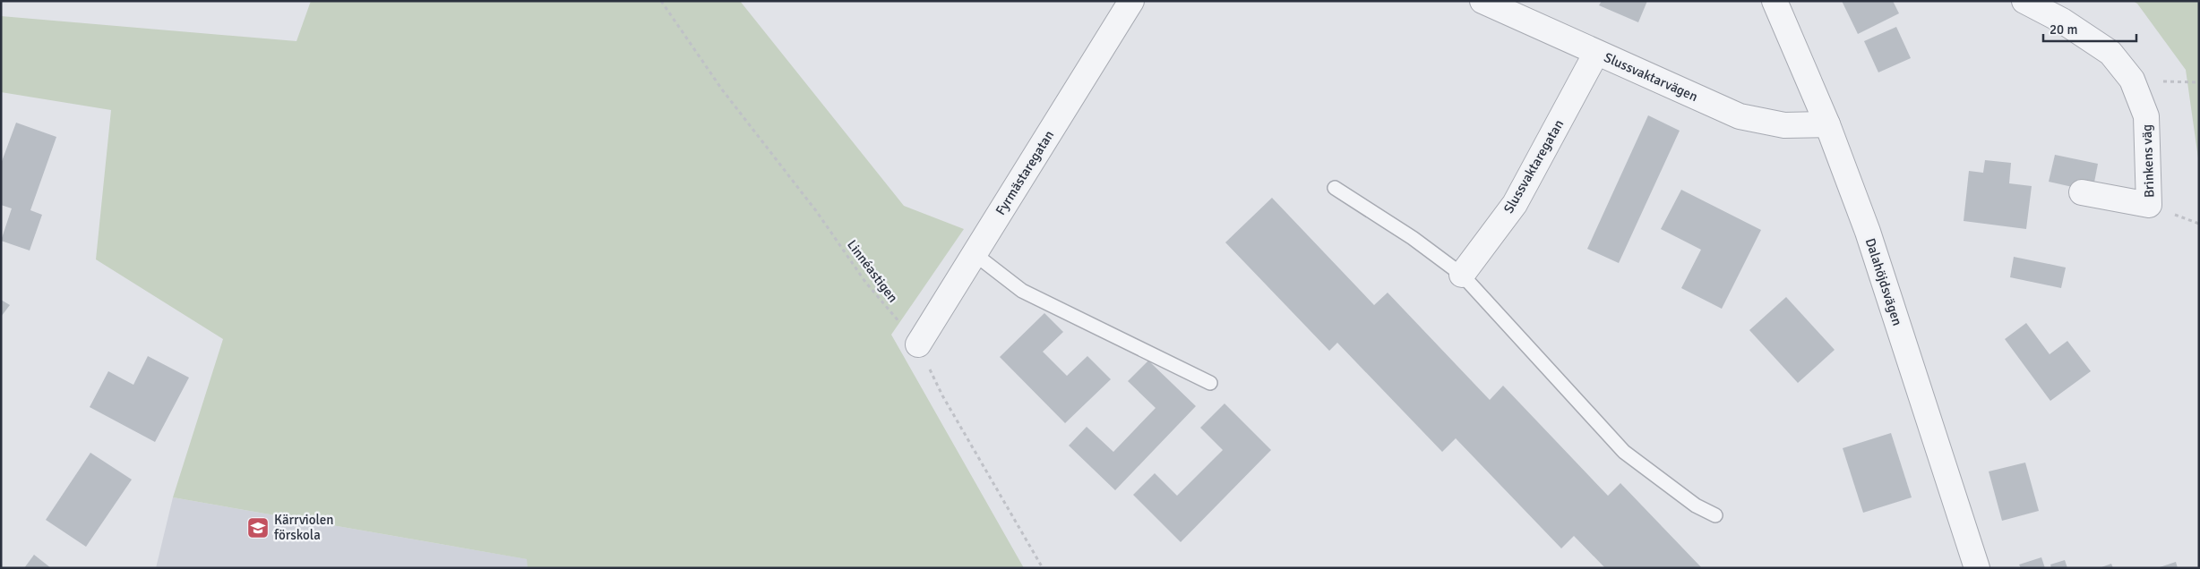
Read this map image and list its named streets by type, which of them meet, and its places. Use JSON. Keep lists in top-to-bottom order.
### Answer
{
  "streets": {
    "street": [
      "Slussvaktarvägen",
      "Brinkens väg",
      "Slussvaktaregatan",
      "Fyrmästaregatan",
      "Dalahöjdsvägen"
    ],
    "path": ["Linnéastigen"]
  },
  "crossings": [
    ["Slussvaktarvägen", "Slussvaktaregatan"],
    ["Slussvaktarvägen", "Dalahöjdsvägen"],
    ["Fyrmästaregatan", "Linnéastigen"]
  ],
  "places": {
    "school or university": ["Kärrviolen förskola"]
  },
  "scale_bar": "20 m"
}
